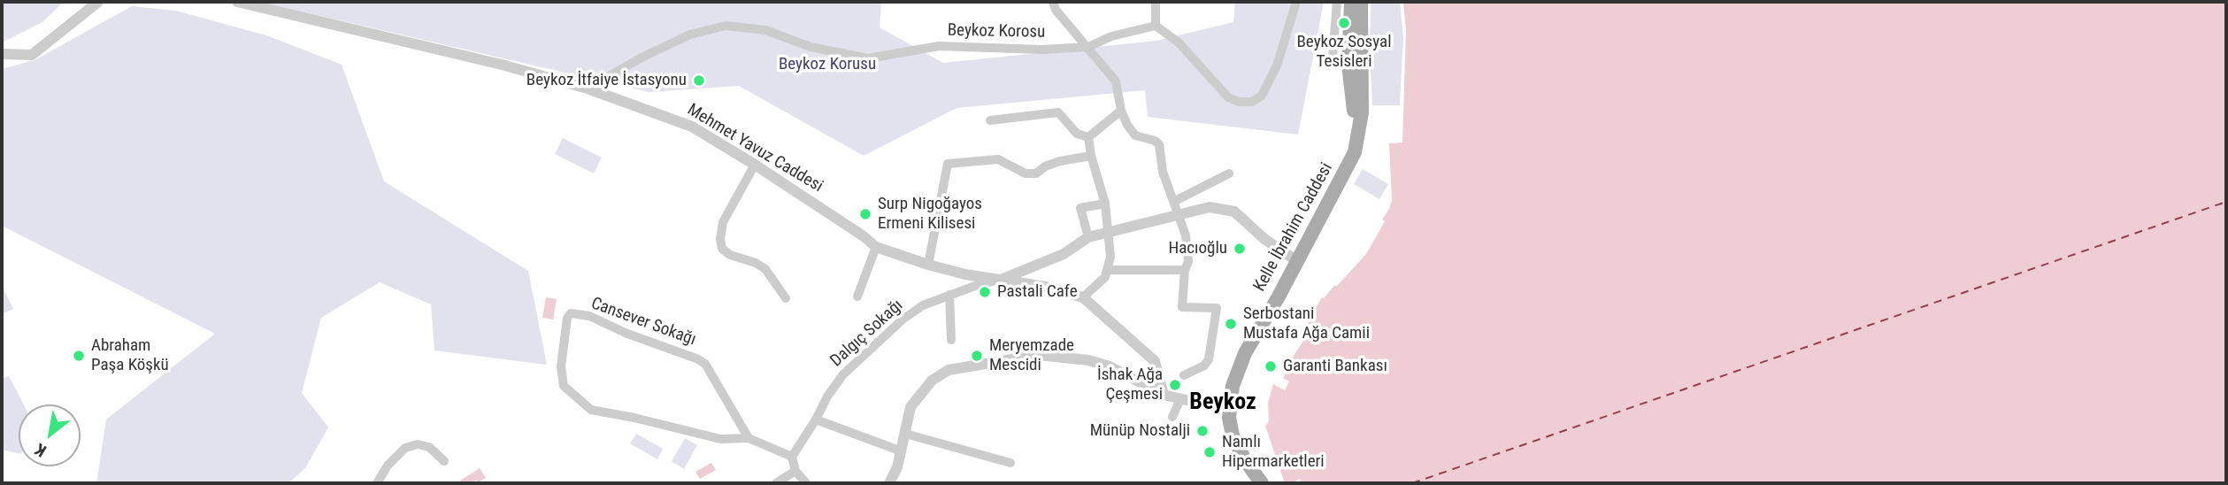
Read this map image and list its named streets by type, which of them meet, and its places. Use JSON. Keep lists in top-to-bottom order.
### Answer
{
  "streets": {
    "main road": ["Kelle İbrahim Caddesi"],
    "street": [
      "Beykoz Korosu",
      "Mehmet Yavuz Caddesi",
      "Cansever Sokağı",
      "Dalgıç Sokağı"
    ]
  },
  "crossings": [
    ["Beykoz Korosu", "Mehmet Yavuz Caddesi"],
    ["Mehmet Yavuz Caddesi", "Dalgıç Sokağı"],
    ["Cansever Sokağı", "Dalgıç Sokağı"]
  ],
  "districts": ["Beykoz"],
  "parks": ["Beykoz Korusu"],
  "places": [
    "Beykoz Sosyal Tesisleri",
    "Beykoz İtfaiye İstasyonu",
    "Surp Nigoğayos Ermeni Kilisesi",
    "Hacıoğlu",
    "Pastali Cafe",
    "Serbostani Mustafa Ağa Camii",
    "Abraham Paşa Köşkü",
    "Meryemzade Mescidi",
    "Garanti Bankası",
    "İshak Ağa Çeşmesi",
    "Münüp Nostalji",
    "Namlı Hipermarketleri"
  ],
  "north": "bottom left"
}
